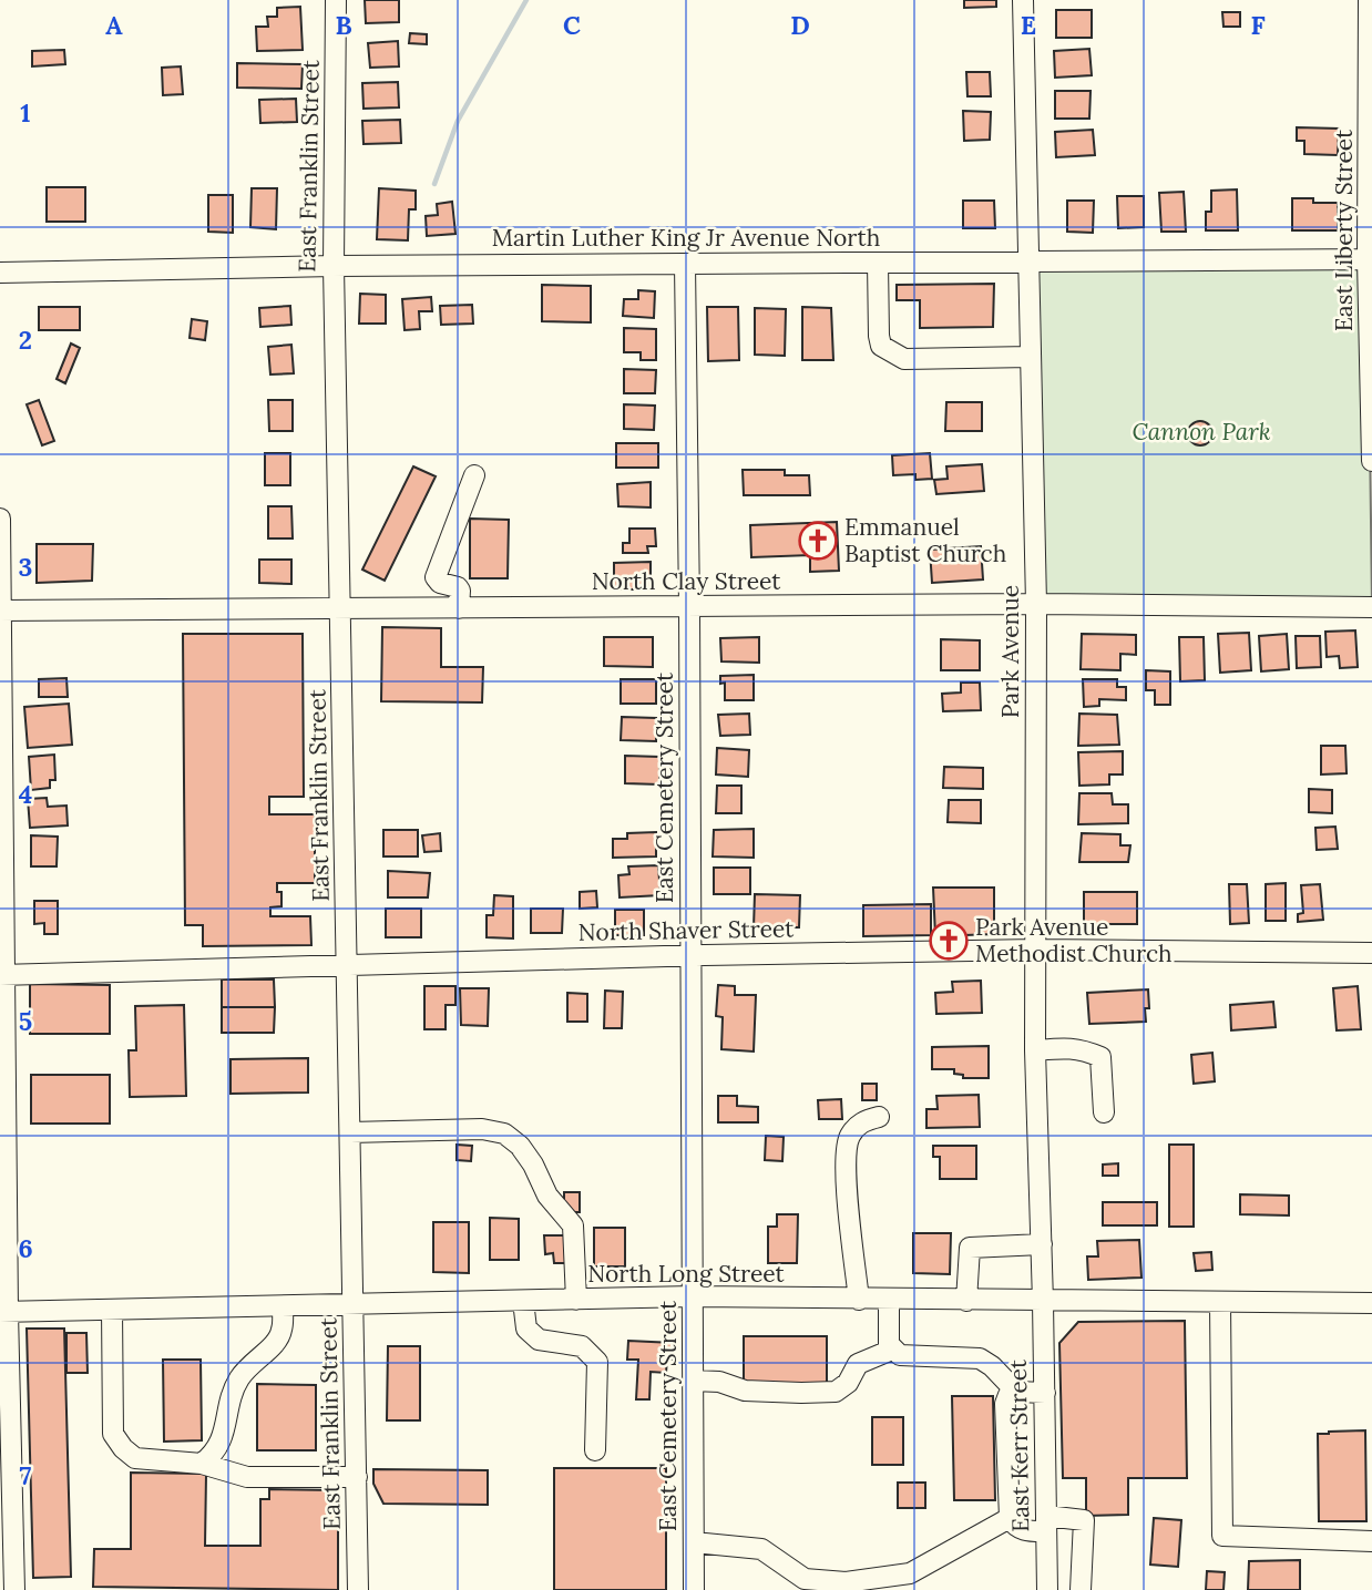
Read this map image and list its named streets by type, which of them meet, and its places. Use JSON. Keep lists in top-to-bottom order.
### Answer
{
  "streets": {
    "street": [
      "East Franklin Street",
      "East Liberty Street",
      "Martin Luther King Jr Avenue North",
      "North Clay Street",
      "Park Avenue",
      "East Cemetery Street",
      "North Shaver Street",
      "North Long Street",
      "East Kerr Street"
    ]
  },
  "crossings": [
    ["East Franklin Street", "Martin Luther King Jr Avenue North"],
    ["East Franklin Street", "North Clay Street"],
    ["East Franklin Street", "North Shaver Street"],
    ["East Franklin Street", "North Long Street"],
    ["East Liberty Street", "Martin Luther King Jr Avenue North"],
    ["Martin Luther King Jr Avenue North", "Park Avenue"],
    ["Martin Luther King Jr Avenue North", "East Cemetery Street"],
    ["North Clay Street", "Park Avenue"],
    ["North Clay Street", "East Cemetery Street"],
    ["Park Avenue", "North Shaver Street"],
    ["Park Avenue", "North Long Street"],
    ["Park Avenue", "East Kerr Street"],
    ["East Cemetery Street", "North Shaver Street"],
    ["East Cemetery Street", "North Long Street"],
    ["North Long Street", "East Kerr Street"]
  ],
  "parks": ["Cannon Park"],
  "places": {
    "church": ["Emmanuel Baptist Church", "Park Avenue Methodist Church"]
  },
  "grid": {
    "columns": [
      "A",
      "B",
      "C",
      "D",
      "E",
      "F"
    ],
    "rows": [
      "1",
      "2",
      "3",
      "4",
      "5",
      "6",
      "7"
    ]
  }
}
